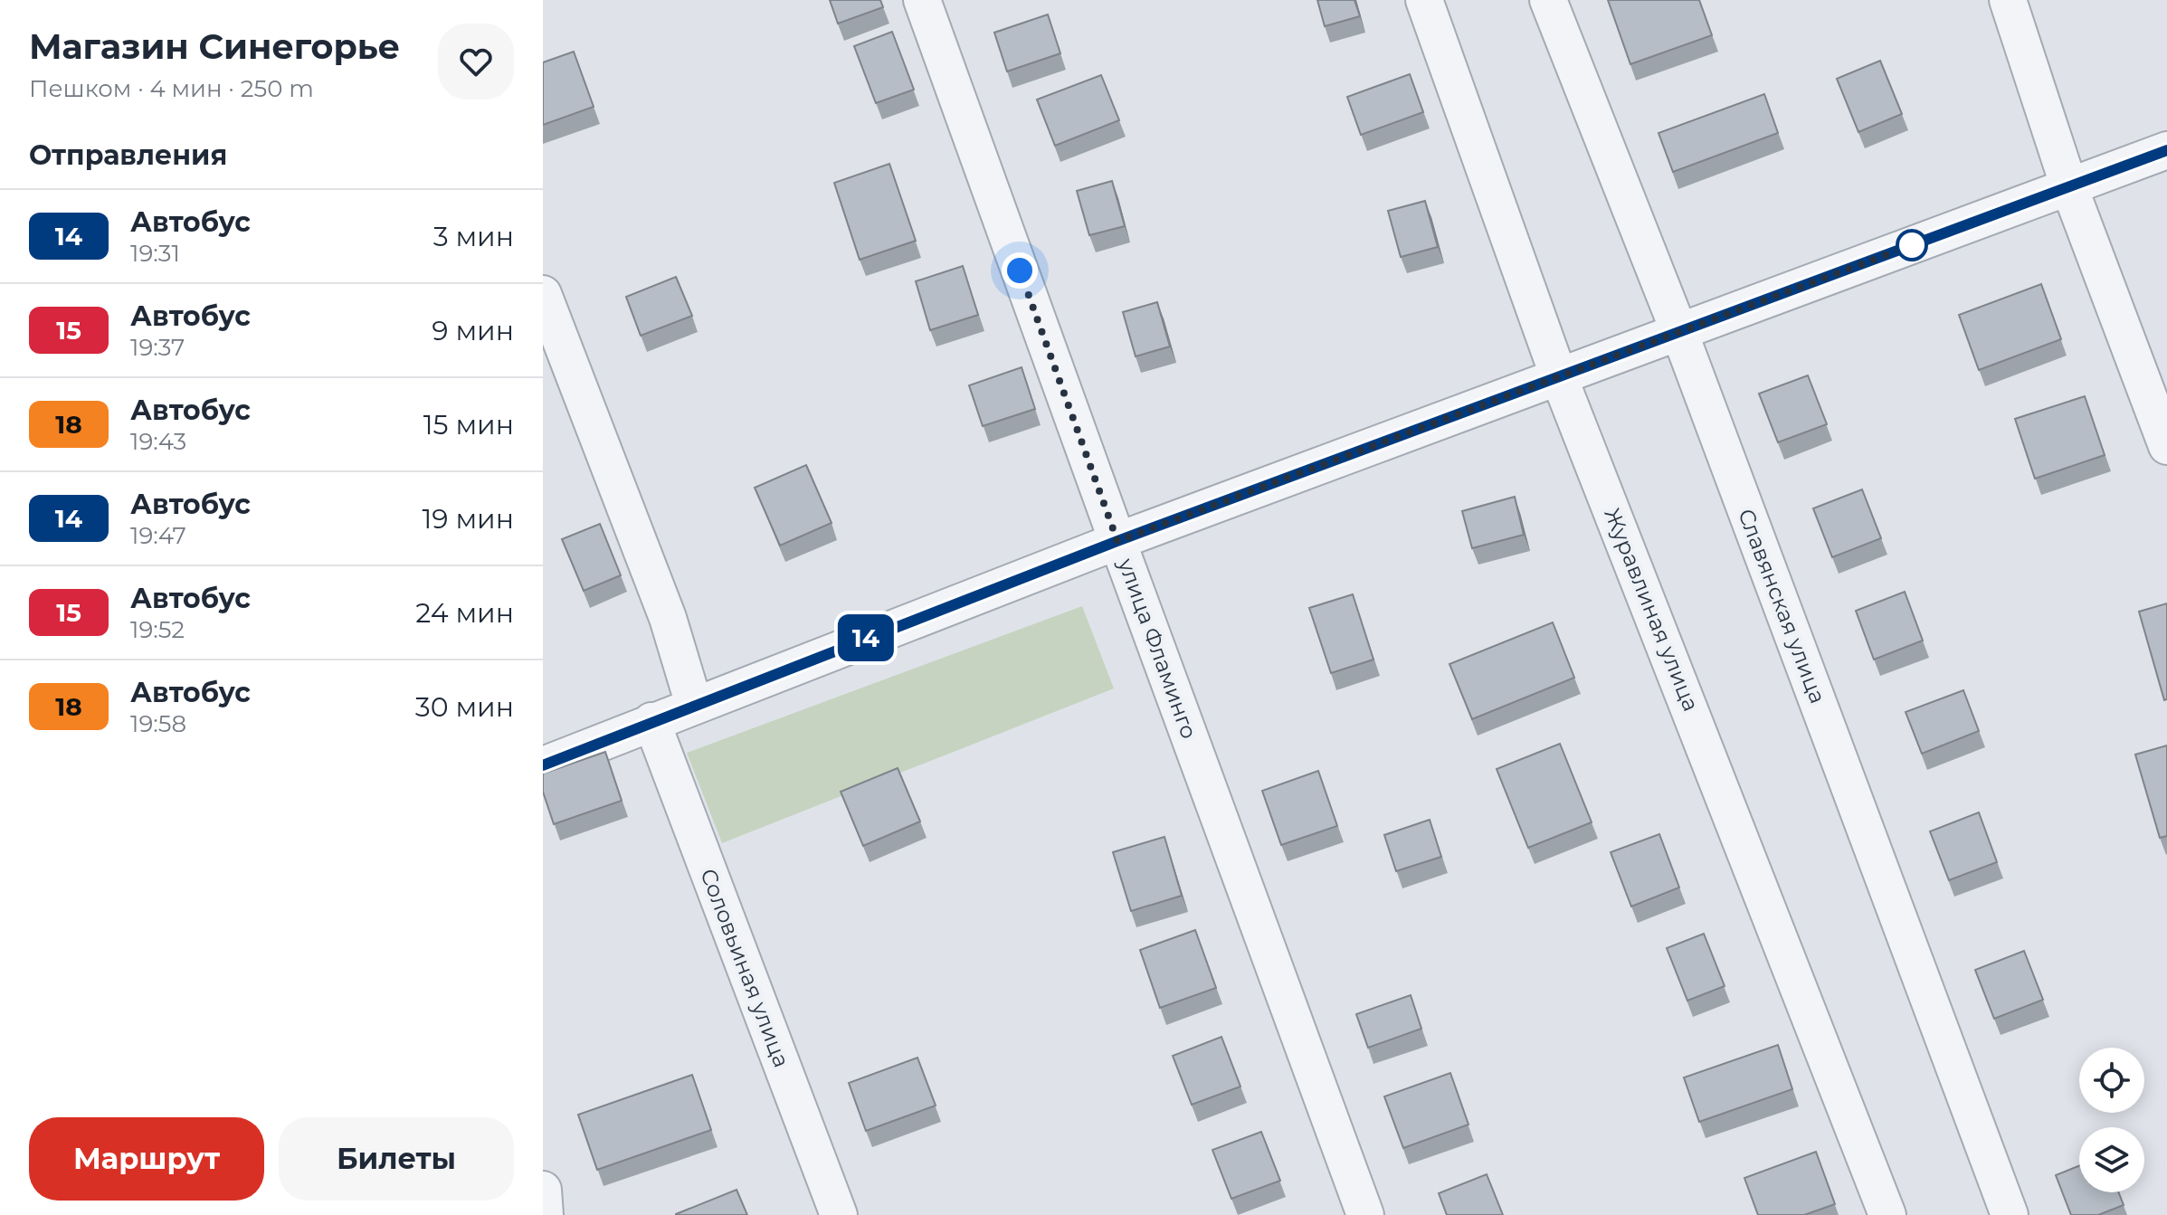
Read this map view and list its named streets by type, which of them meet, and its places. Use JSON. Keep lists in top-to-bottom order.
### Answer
{
  "streets": {
    "street": [
      "Славянская улица",
      "Журавлиная улица",
      "улица Фламинго",
      "Соловьиная улица"
    ]
  },
  "lines": ["bus line 14"],
  "page": {
    "heading": [
      ["Магазин Синегорье", "Пешком · 4 мин · 250 m"],
      "Отправления"
    ],
    "on_map": "14",
    "list": [
      {
        "mark": "14",
        "name": "Автобус",
        "note": "19:31",
        "value": "3 мин"
      },
      {
        "mark": "15",
        "name": "Автобус",
        "note": "19:37",
        "value": "9 мин"
      },
      {
        "mark": "18",
        "name": "Автобус",
        "note": "19:43",
        "value": "15 мин"
      },
      {
        "mark": "14",
        "name": "Автобус",
        "note": "19:47",
        "value": "19 мин"
      },
      {
        "mark": "15",
        "name": "Автобус",
        "note": "19:52",
        "value": "24 мин"
      },
      {
        "mark": "18",
        "name": "Автобус",
        "note": "19:58",
        "value": "30 мин"
      }
    ],
    "buttons": ["Маршрут", "Билеты"]
  }
}
